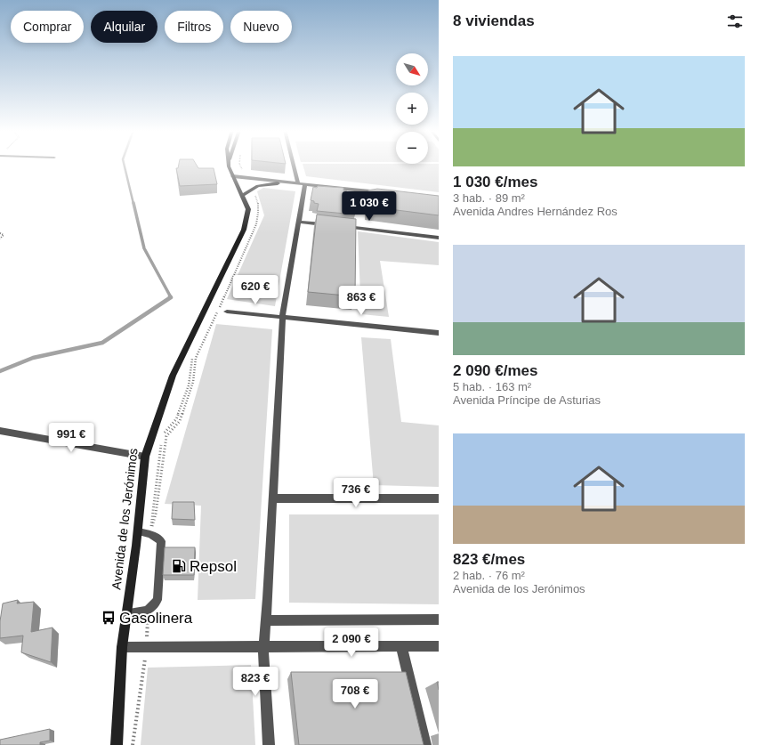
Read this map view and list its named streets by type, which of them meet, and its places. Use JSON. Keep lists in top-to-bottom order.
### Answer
{
  "streets": {
    "main road": ["Avenida de los Jerónimos"]
  },
  "places": {
    "fuel station": ["Repsol"],
    "bus stop": ["Gasolinera"]
  },
  "north": "bottom right",
  "page": {
    "heading": "8 viviendas",
    "chip": [
      "Comprar",
      "Alquilar",
      "Filtros",
      "Nuevo"
    ],
    "list": [
      {
        "name": "1 030 €/mes",
        "note": "3 hab. · 89 m² · Avenida Andres Hernández Ros"
      },
      {
        "name": "2 090 €/mes",
        "note": "5 hab. · 163 m² · Avenida Príncipe de Asturias"
      },
      {
        "name": "823 €/mes",
        "note": "2 hab. · 76 m² · Avenida de los Jerónimos"
      }
    ],
    "map_buttons": ["+", "−"],
    "price": [
      "1 030 €",
      "620 €",
      "863 €",
      "991 €",
      "736 €",
      "2 090 €",
      "823 €",
      "708 €"
    ]
  }
}
